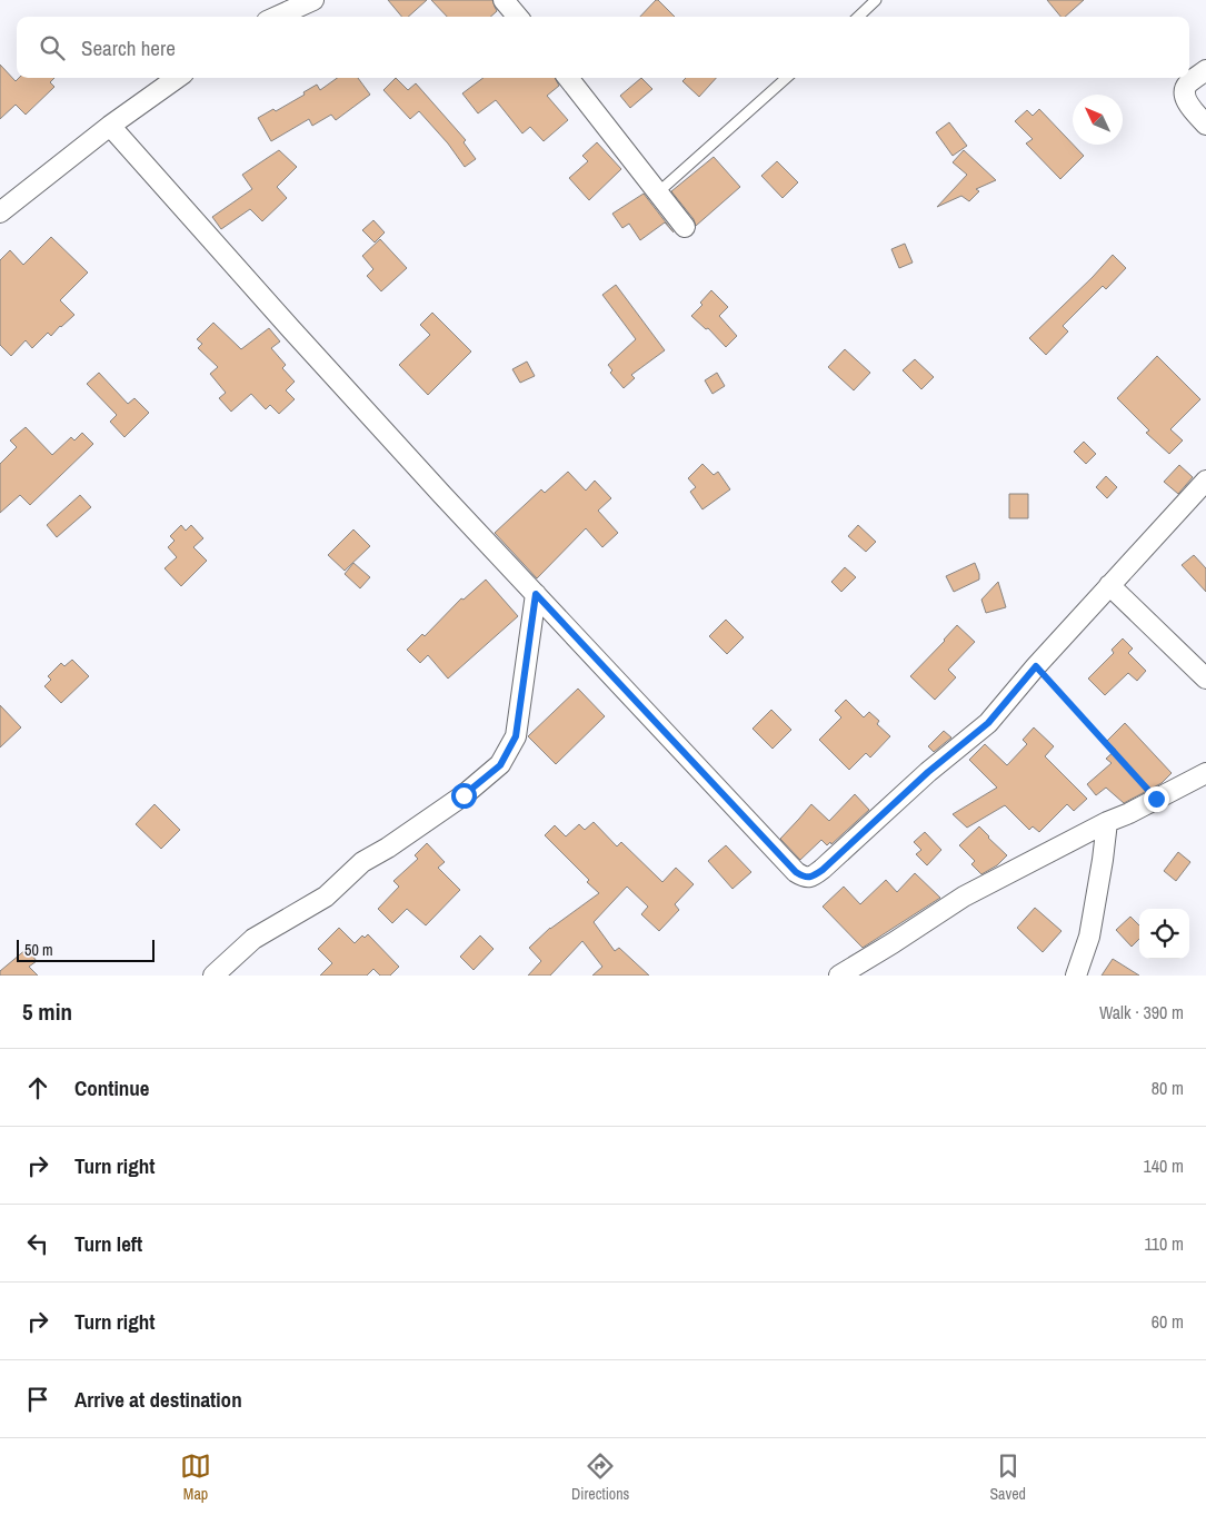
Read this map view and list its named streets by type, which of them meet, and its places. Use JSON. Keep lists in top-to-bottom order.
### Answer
{
  "scale_bar": "50 m",
  "north": "top left",
  "page": {
    "search": "Search here",
    "scale": "50 m",
    "heading": ["5 min", "Walk · 390 m"],
    "list": [
      ["Continue", "80 m"],
      ["Turn right", "140 m"],
      ["Turn left", "110 m"],
      ["Turn right", "60 m"],
      "Arrive at destination"
    ],
    "nav": ["Map", "Directions", "Saved"]
  }
}
